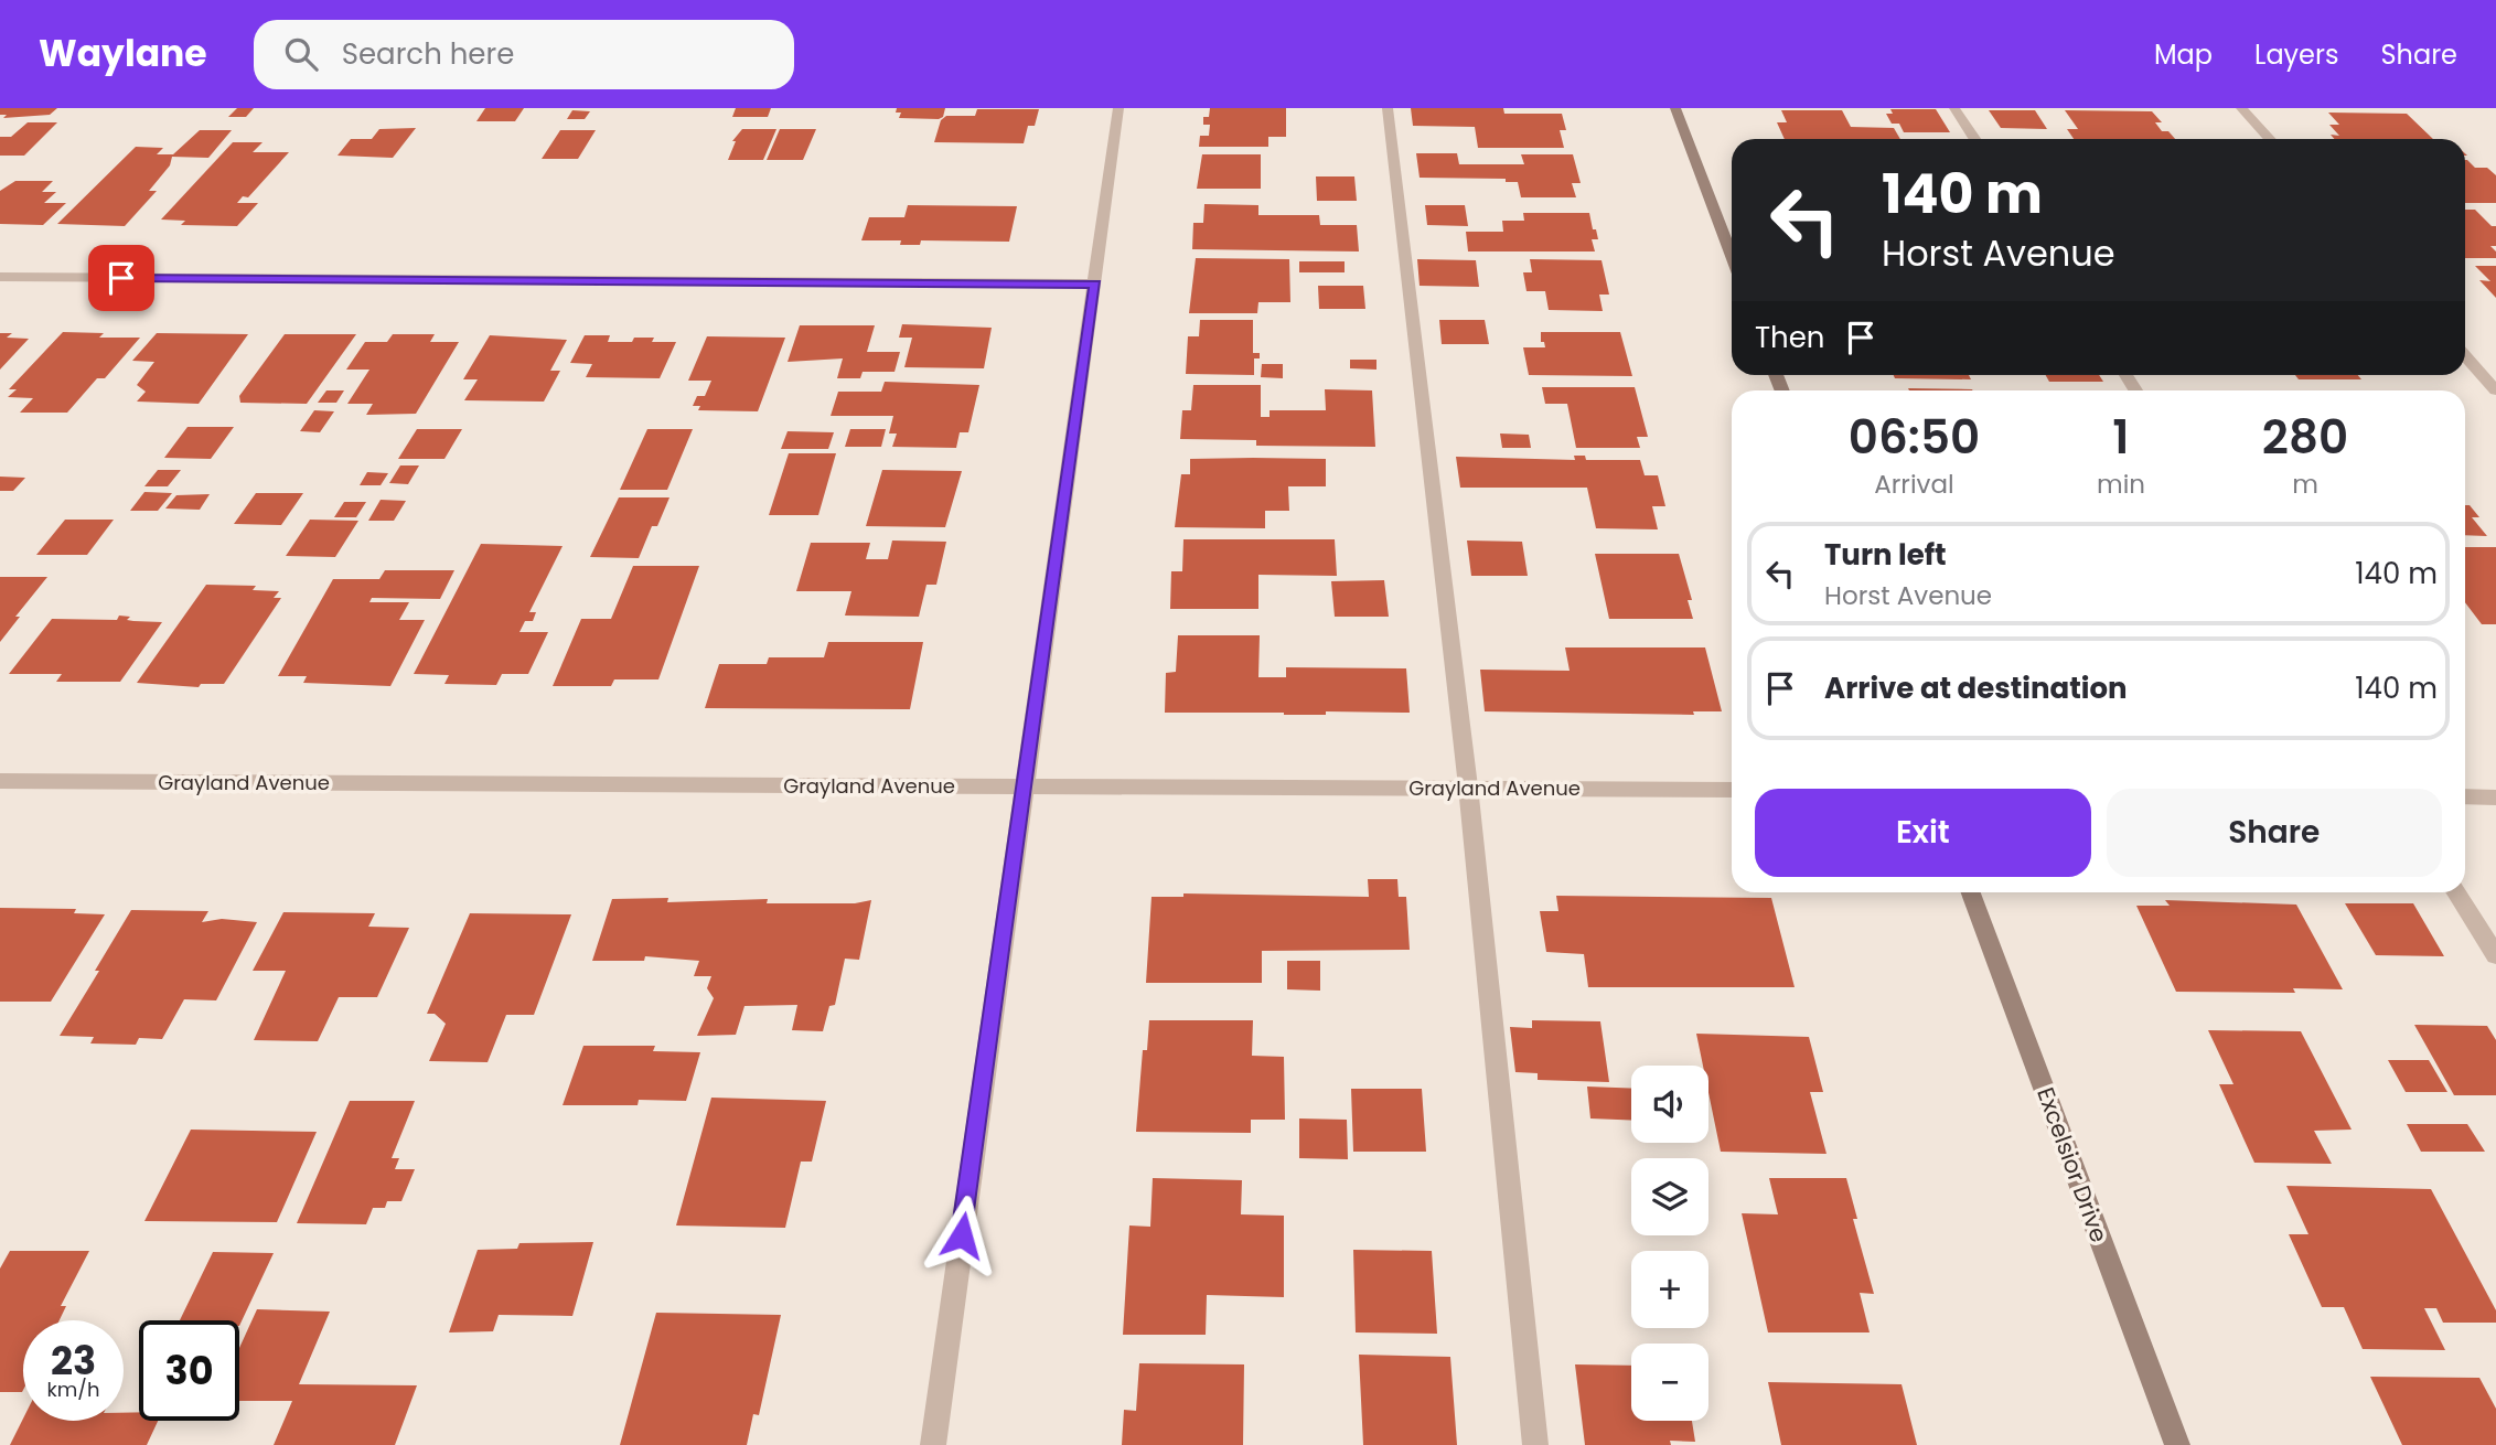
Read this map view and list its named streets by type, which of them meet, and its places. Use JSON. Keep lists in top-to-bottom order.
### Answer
{
  "streets": {
    "main road": ["Excelsior Drive"],
    "street": ["Grayland Avenue"]
  },
  "page": {
    "header": "Waylane",
    "search": "Search here",
    "nav": ["Map", "Layers", "Share"],
    "turn": ["140 m", "Horst Avenue"],
    "then": "Then",
    "eta": [
      "06:50",
      "Arrival",
      "1",
      "min",
      "280",
      "m"
    ],
    "list": [
      {
        "name": "Turn left",
        "note": "Horst Avenue",
        "value": "140 m"
      },
      {
        "name": "Arrive at destination",
        "value": "140 m"
      }
    ],
    "buttons": ["Exit", "Share"],
    "map_buttons": ["+", "−"],
    "speed": "23 km/h",
    "limit": "30"
  }
}
